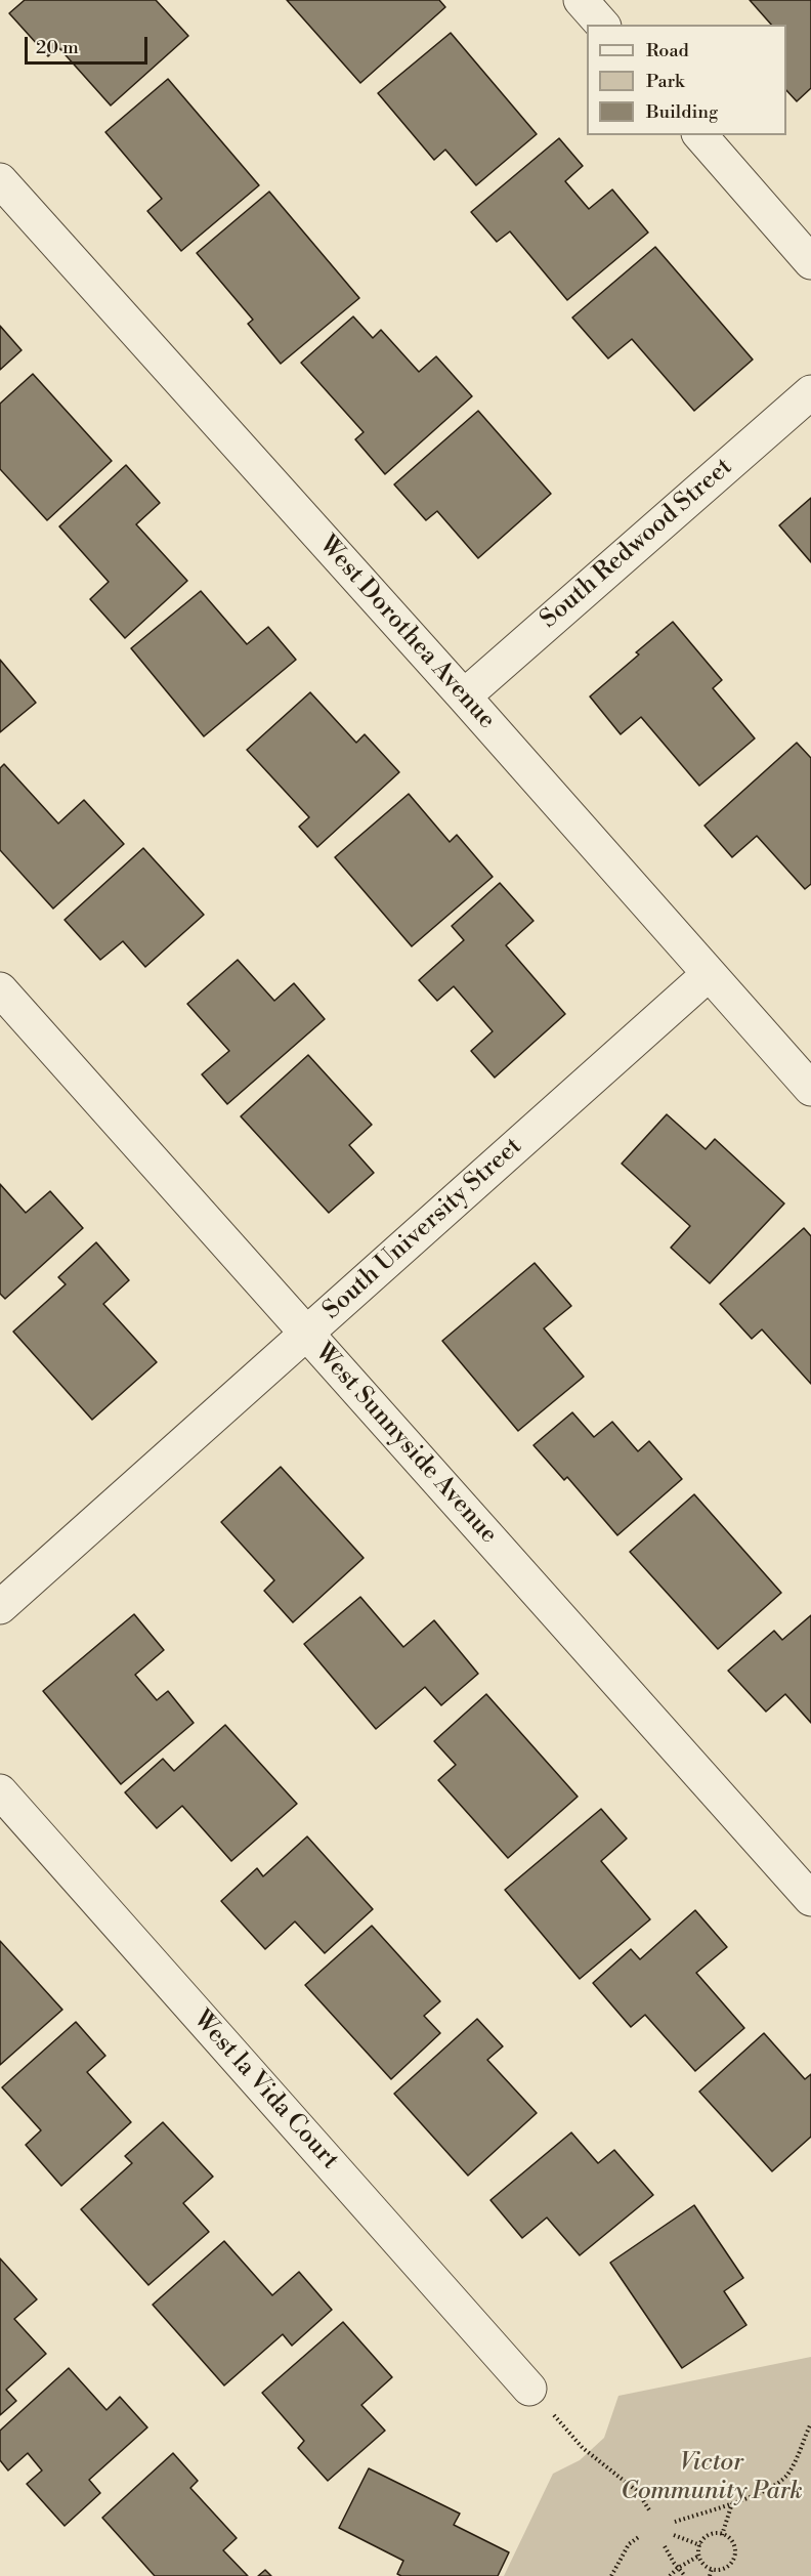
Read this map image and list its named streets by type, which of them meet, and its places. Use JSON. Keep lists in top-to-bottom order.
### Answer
{
  "streets": {
    "street": [
      "South Redwood Street",
      "West Dorothea Avenue",
      "South University Street",
      "West Sunnyside Avenue",
      "West la Vida Court"
    ]
  },
  "crossings": [
    ["South Redwood Street", "West Dorothea Avenue"],
    ["West Dorothea Avenue", "South University Street"],
    ["South University Street", "West Sunnyside Avenue"]
  ],
  "parks": ["Victor Community Park"],
  "legend": ["Road", "Park", "Building"],
  "scale_bar": "20 m"
}
